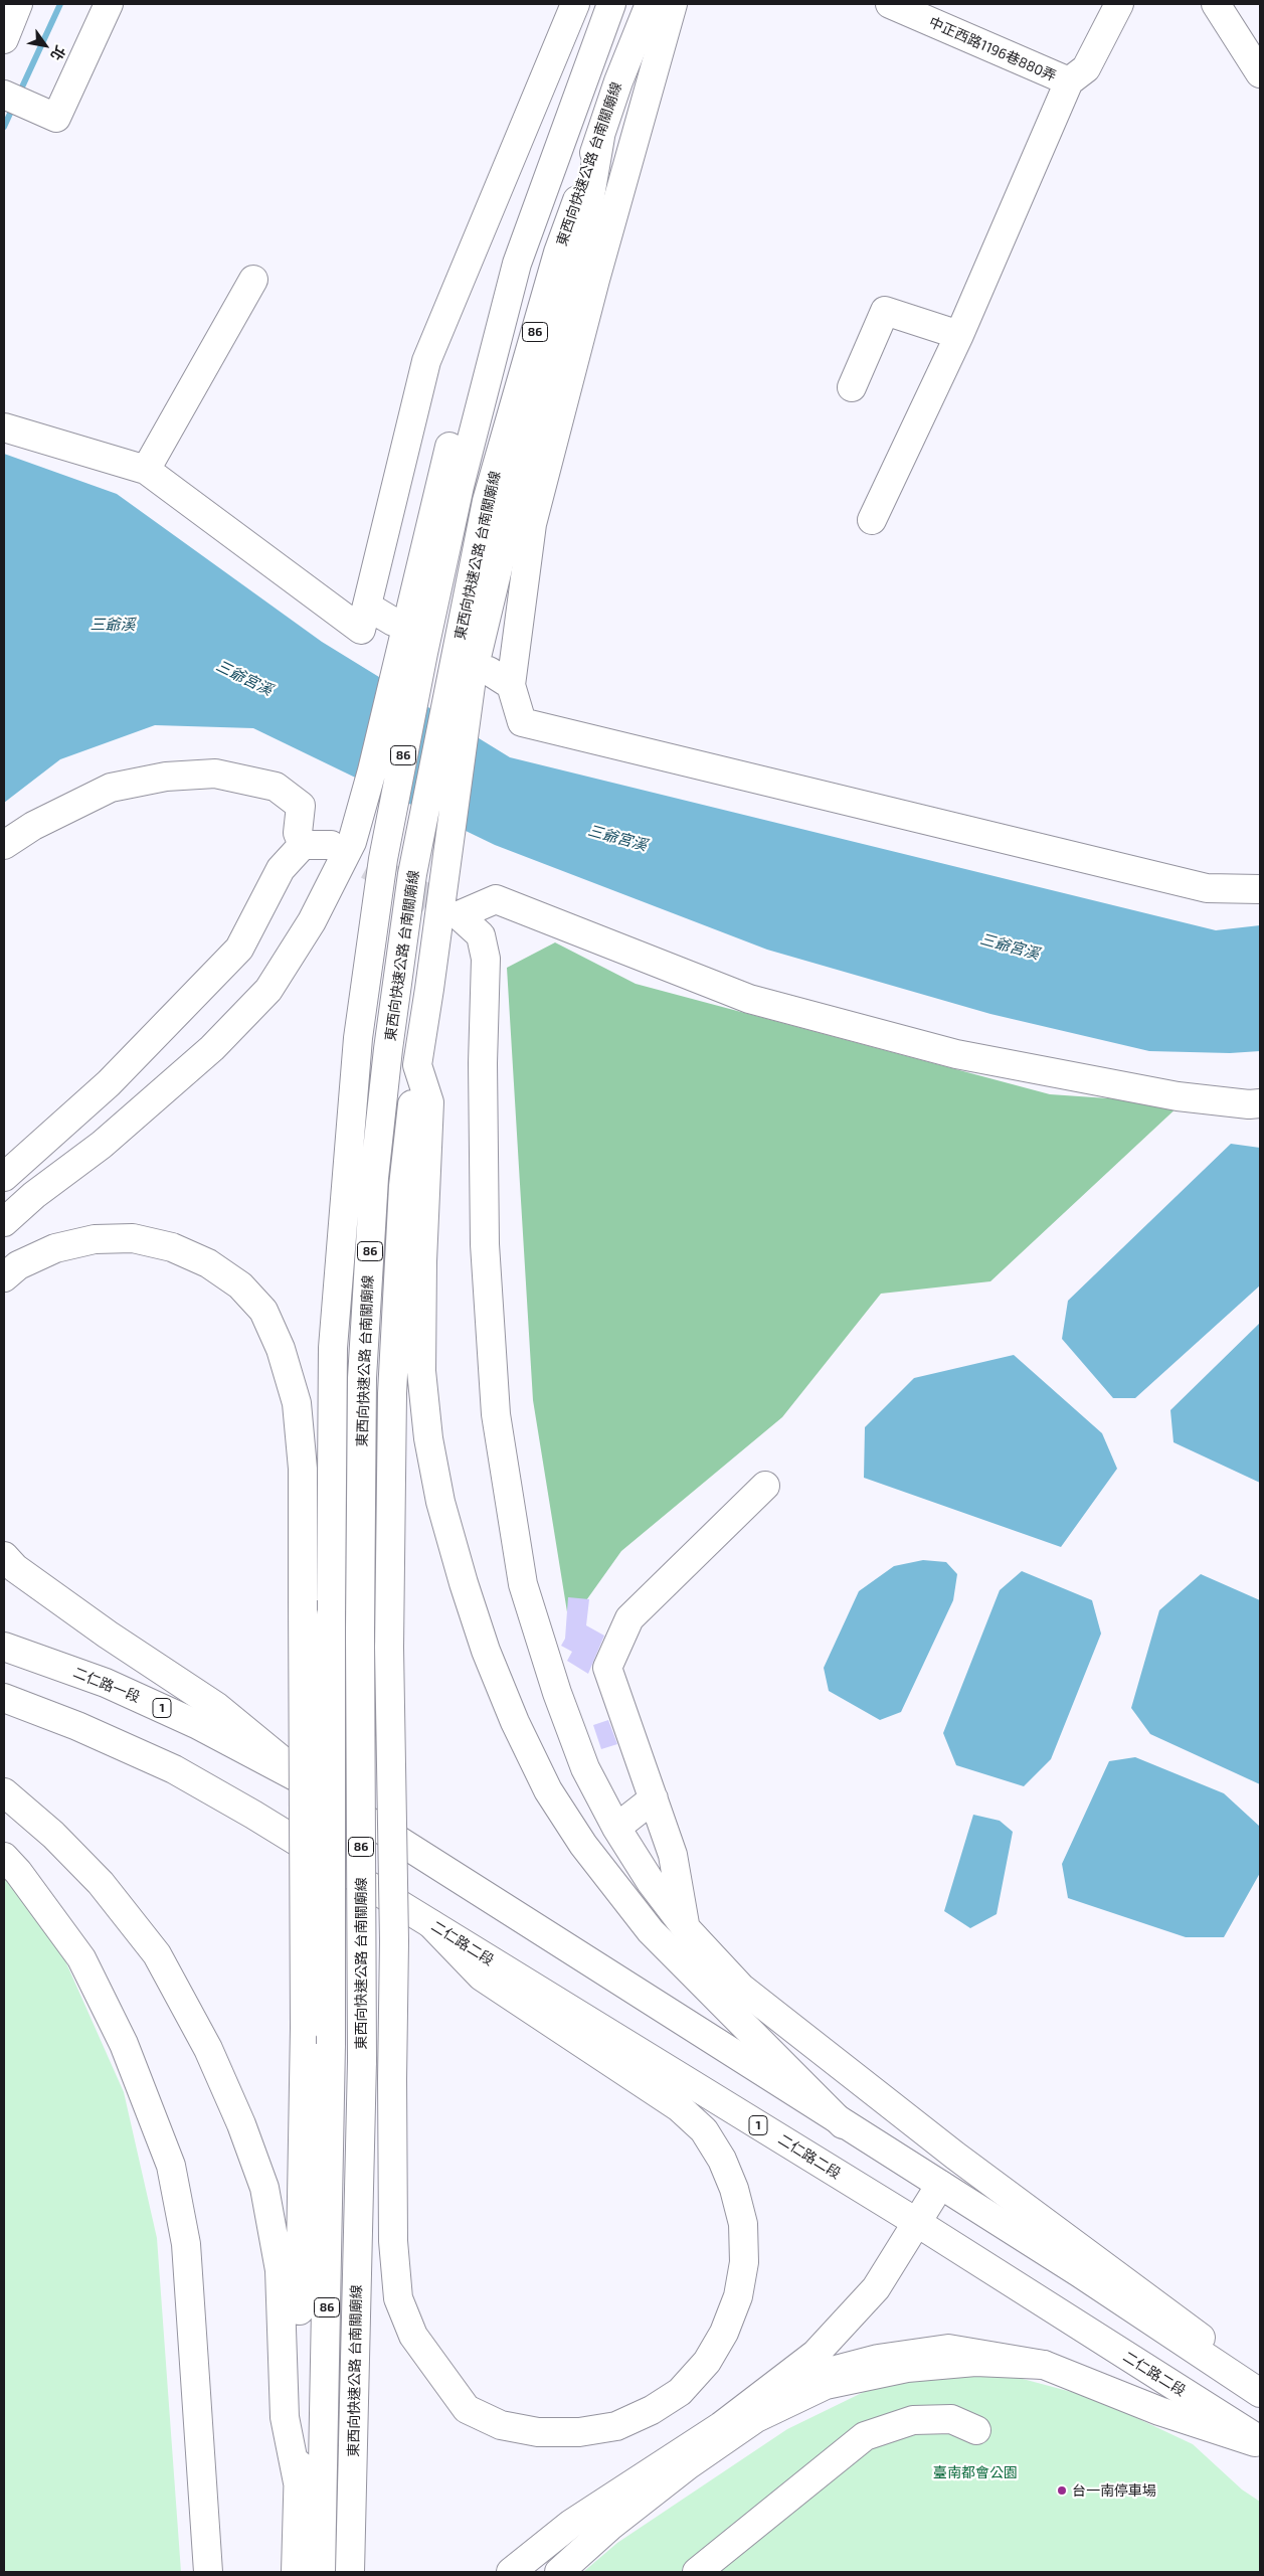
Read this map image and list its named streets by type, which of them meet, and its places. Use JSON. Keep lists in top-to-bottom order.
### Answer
{
  "streets": {
    "main road": [
      "中正西路1196巷880弄",
      "東西向快速公路 台南關廟線",
      "86",
      "二仁路一段",
      "1",
      "二仁路二段"
    ]
  },
  "crossings": [
    ["二仁路一段", "1"]
  ],
  "water": ["三爺溪", "三爺宮溪"],
  "parks": ["臺南都會公園"],
  "places": ["台一南停車場"],
  "north": "bottom right"
}
